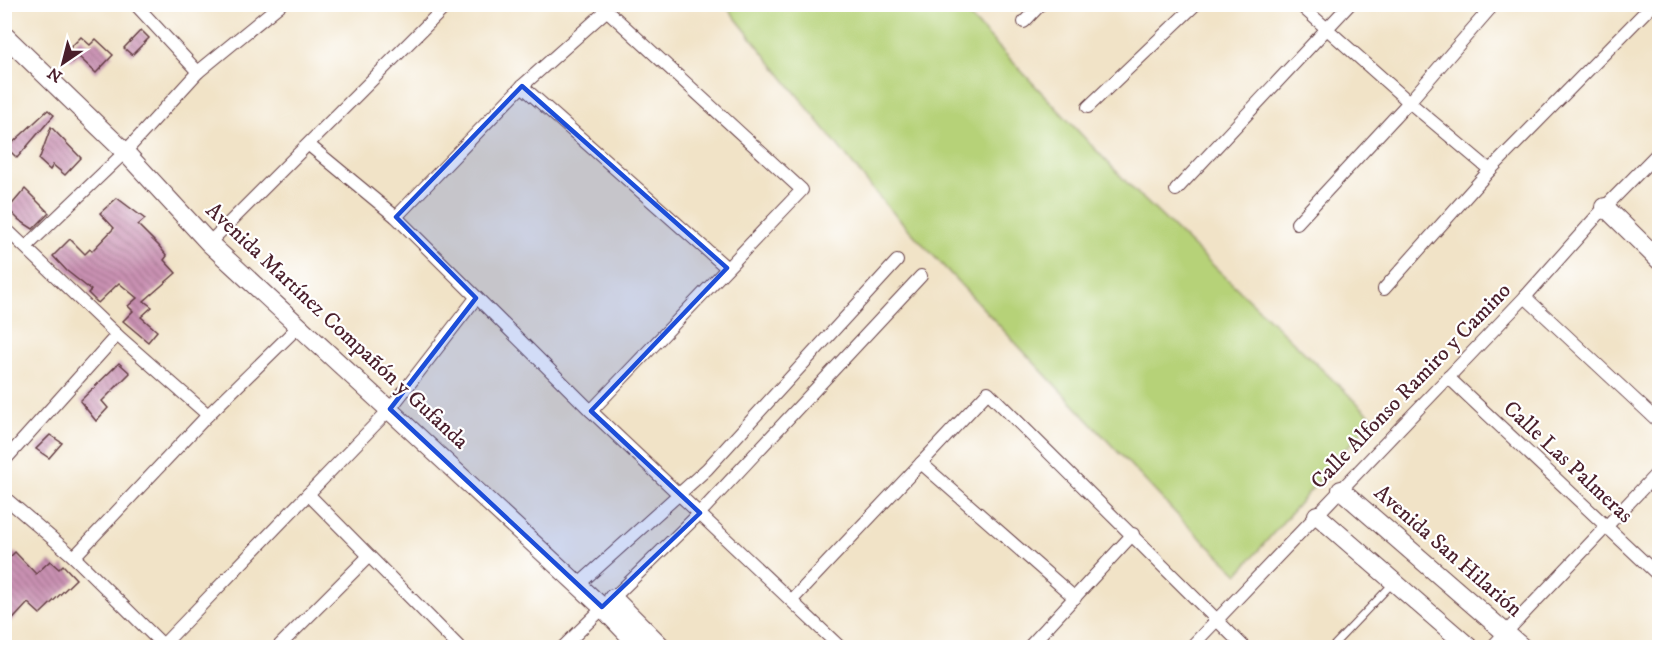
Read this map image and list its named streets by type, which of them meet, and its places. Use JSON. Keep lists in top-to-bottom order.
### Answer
{
  "streets": {
    "street": [
      "Avenida Martínez Compañón y Gufanda",
      "Calle Alfonso Ramiro y Camino",
      "Calle Las Palmeras",
      "Avenida San Hilarión"
    ]
  },
  "crossings": [
    ["Calle Alfonso Ramiro y Camino", "Calle Las Palmeras"],
    ["Calle Alfonso Ramiro y Camino", "Avenida San Hilarión"]
  ],
  "north": "bottom left"
}
